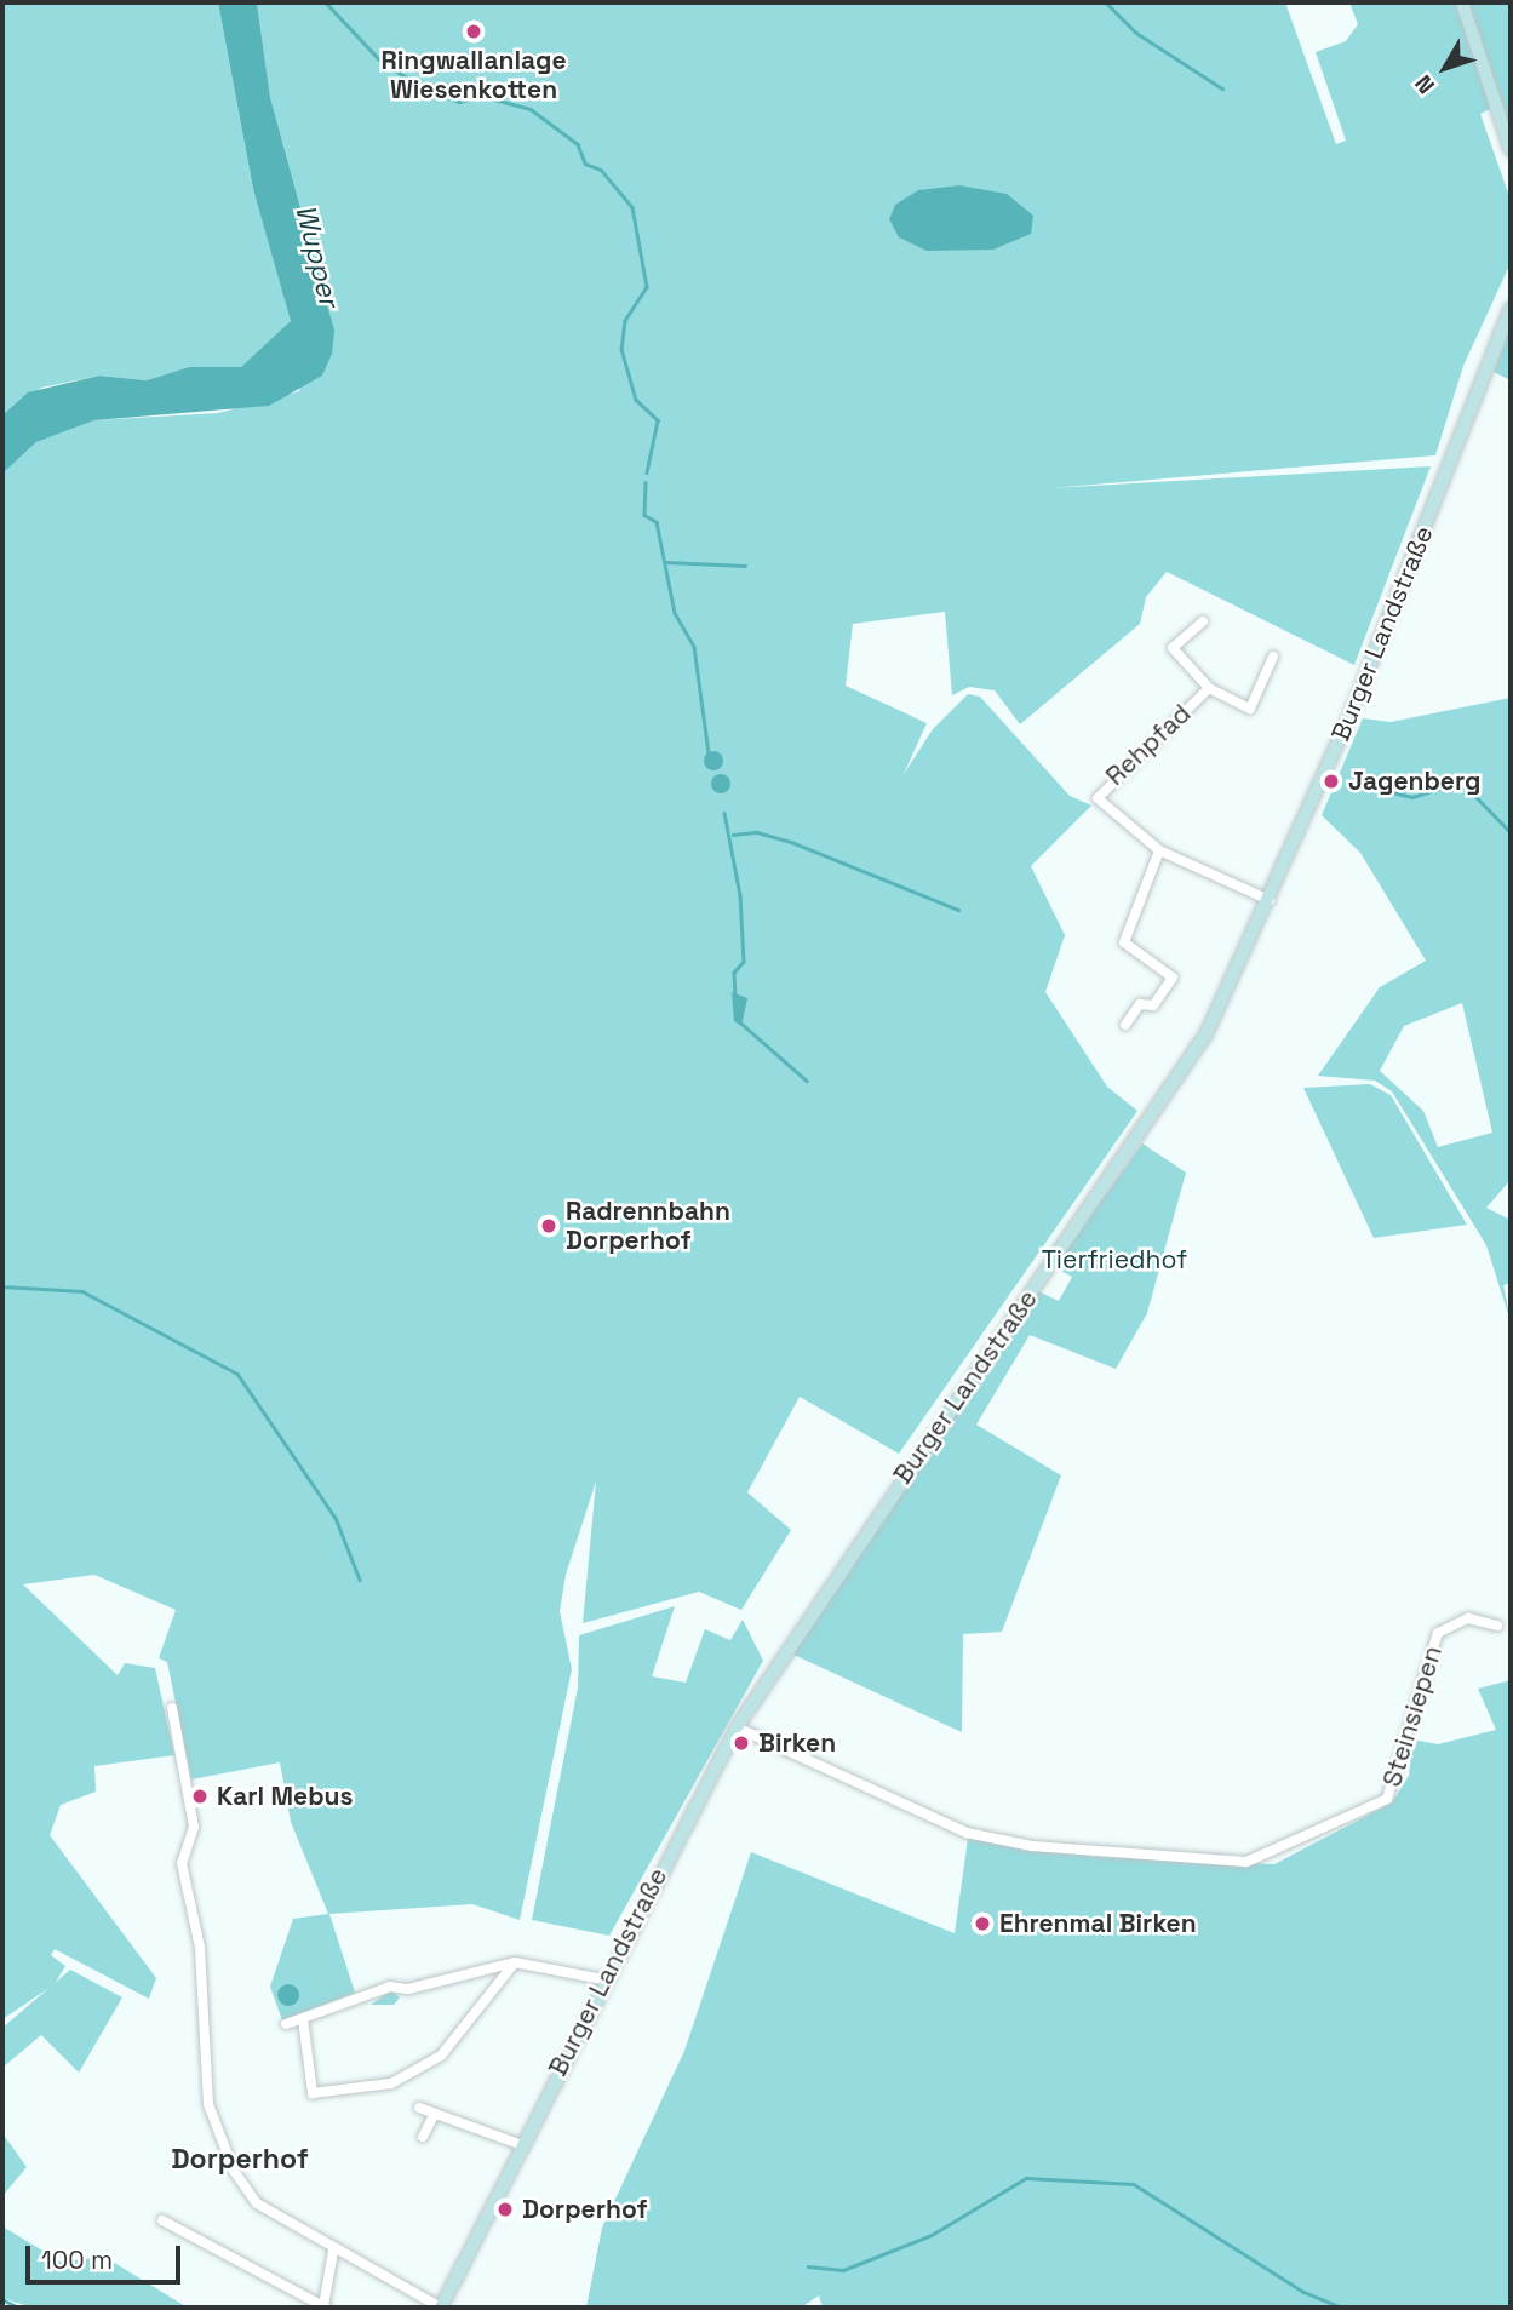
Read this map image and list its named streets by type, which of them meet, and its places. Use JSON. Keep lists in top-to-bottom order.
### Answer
{
  "streets": {
    "main road": ["Burger Landstraße"],
    "street": ["Rehpfad", "Steinsiepen"]
  },
  "crossings": [
    ["Burger Landstraße", "Rehpfad"],
    ["Burger Landstraße", "Steinsiepen"]
  ],
  "districts": ["Dorperhof"],
  "water": ["Wupper"],
  "parks": ["Tierfriedhof"],
  "places": [
    "Ringwallanlage Wiesenkotten",
    "Jagenberg",
    "Radrennbahn Dorperhof",
    "Birken",
    "Karl Mebus",
    "Ehrenmal Birken",
    "Dorperhof"
  ],
  "scale_bar": "100 m",
  "north": "bottom left"
}
